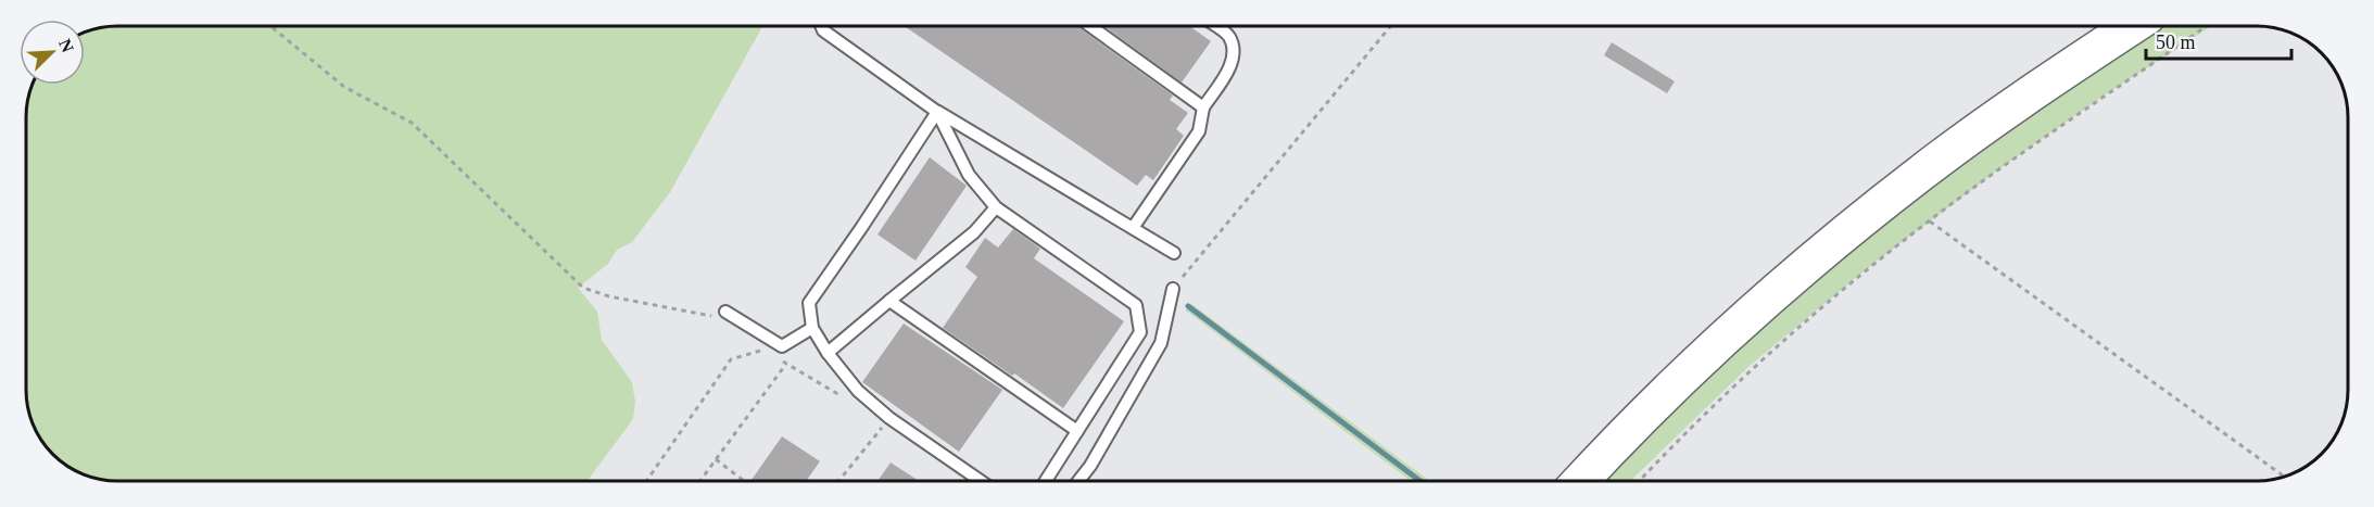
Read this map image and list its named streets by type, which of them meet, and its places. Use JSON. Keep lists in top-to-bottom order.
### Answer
{
  "scale_bar": "50 m",
  "north": "top right"
}
